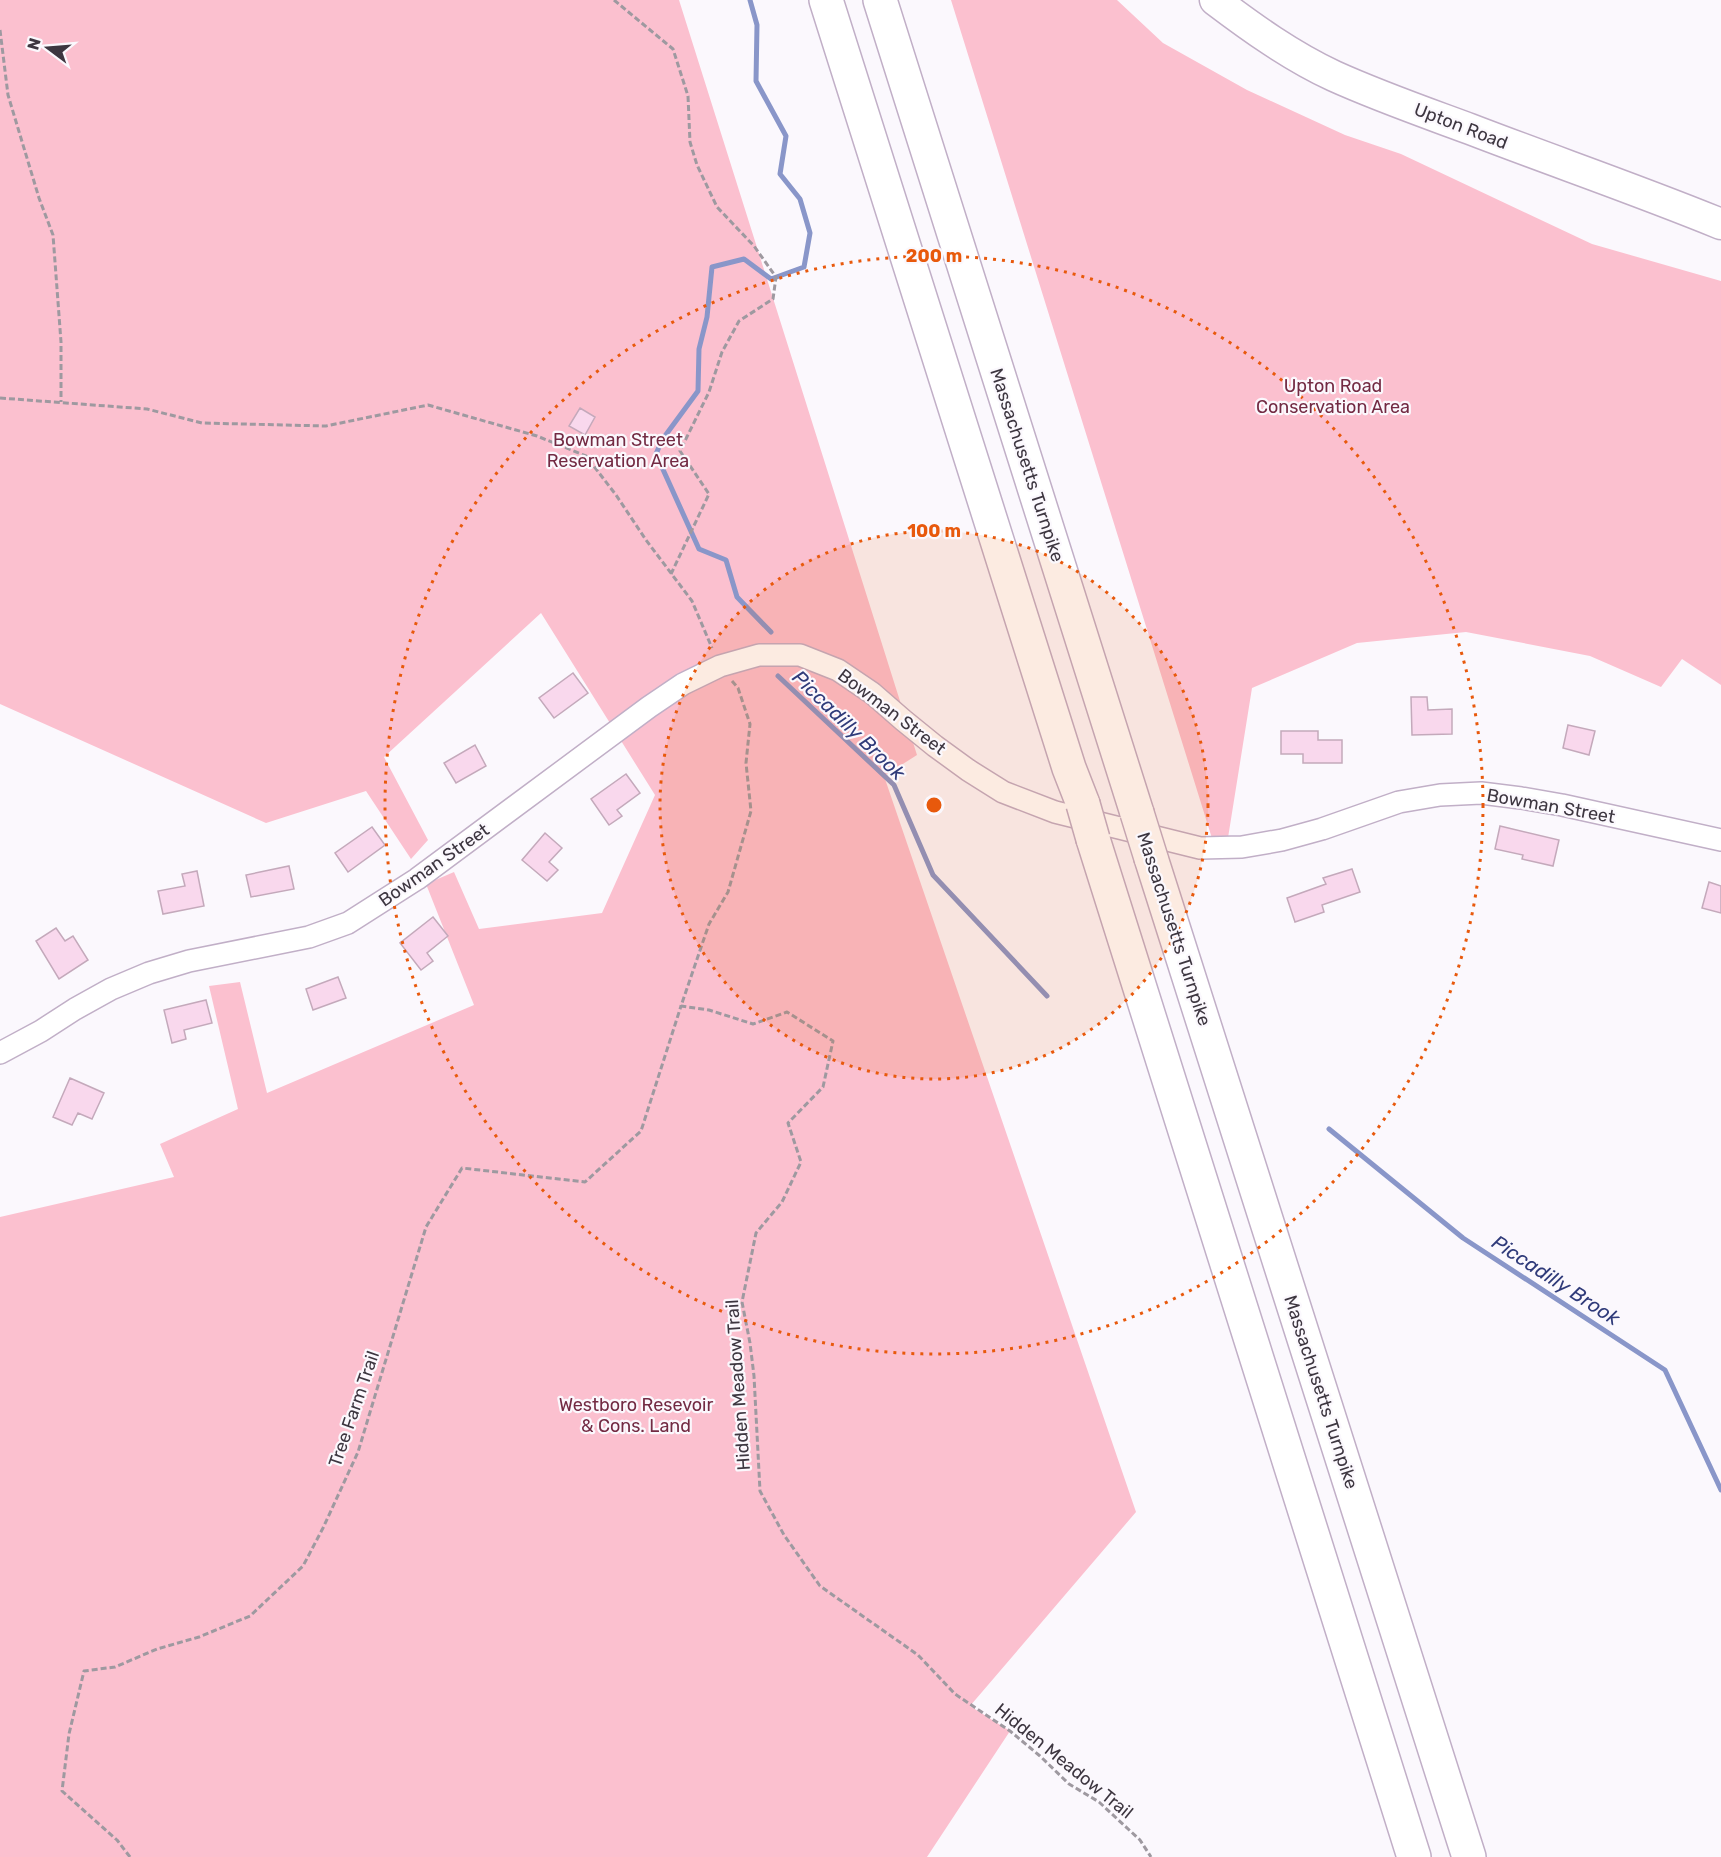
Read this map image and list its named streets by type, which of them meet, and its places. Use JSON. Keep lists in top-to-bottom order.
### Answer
{
  "streets": {
    "highway": ["Massachusetts Turnpike"],
    "main road": ["Upton Road"],
    "street": ["Bowman Street"],
    "path": ["Hidden Meadow Trail", "Tree Farm Trail"]
  },
  "crossings": [
    ["Hidden Meadow Trail", "Tree Farm Trail"]
  ],
  "water": ["Piccadilly Brook"],
  "parks": ["Upton Road Conservation Area", "Bowman Street Reservation Area", "Westboro Resevoir & Cons. Land"],
  "north": "left",
  "rings": ["200 m", "100 m"]
}
